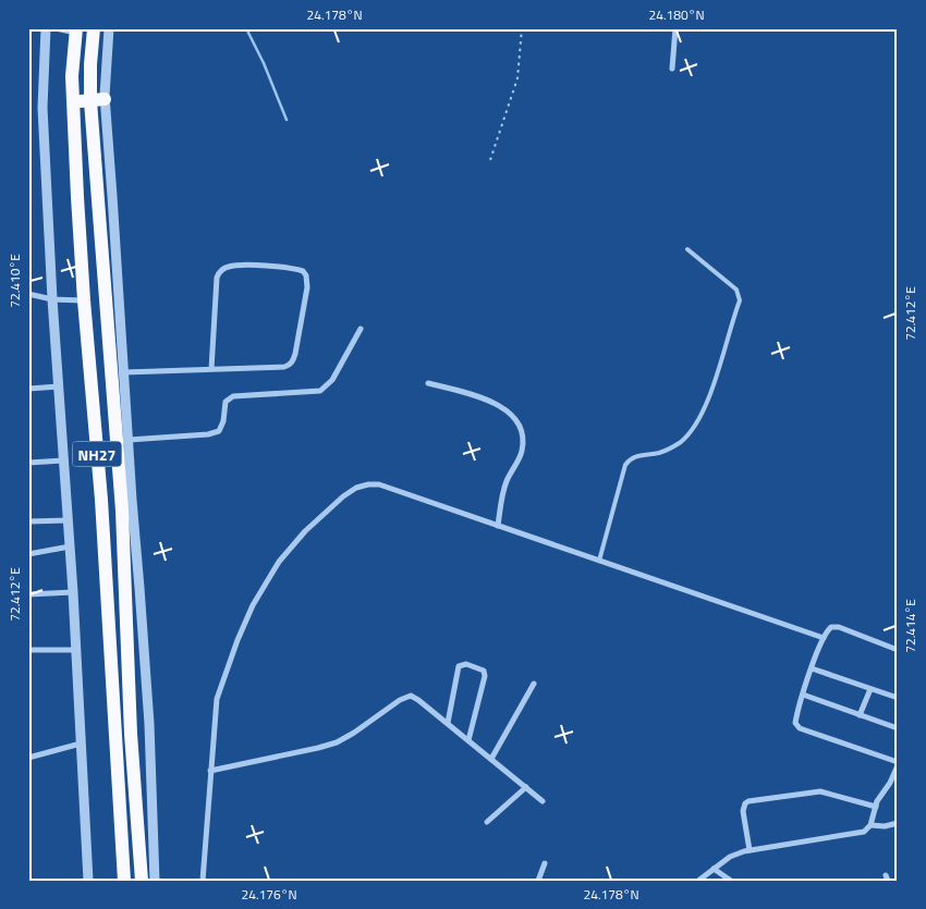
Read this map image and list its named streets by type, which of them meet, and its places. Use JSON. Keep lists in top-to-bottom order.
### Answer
{
  "streets": {
    "highway": ["NH27"]
  },
  "coordinates": [
    "24.178°N",
    "24.180°N",
    "72.410°E",
    "72.412°E",
    "72.414°E",
    "24.176°N"
  ]
}
